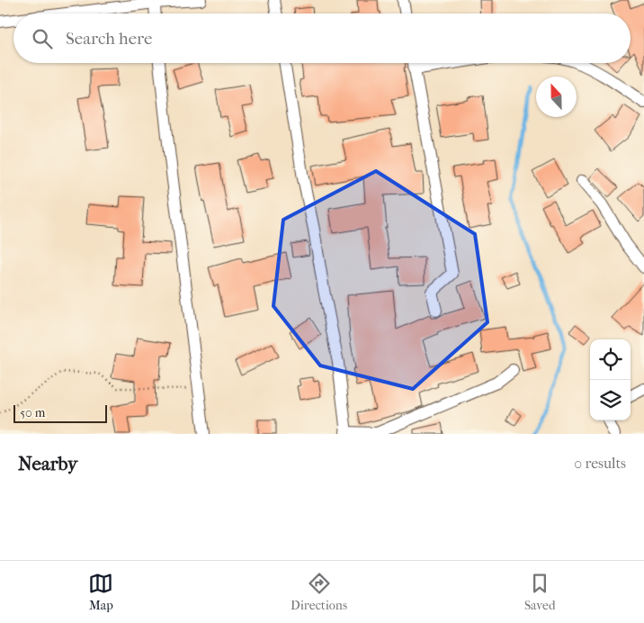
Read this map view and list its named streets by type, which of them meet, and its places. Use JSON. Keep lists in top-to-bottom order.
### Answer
{
  "scale_bar": "50 m",
  "north": "top",
  "page": {
    "search": "Search here",
    "scale": "50 m",
    "heading": ["Nearby", "0 results"],
    "nav": ["Map", "Directions", "Saved"]
  }
}
